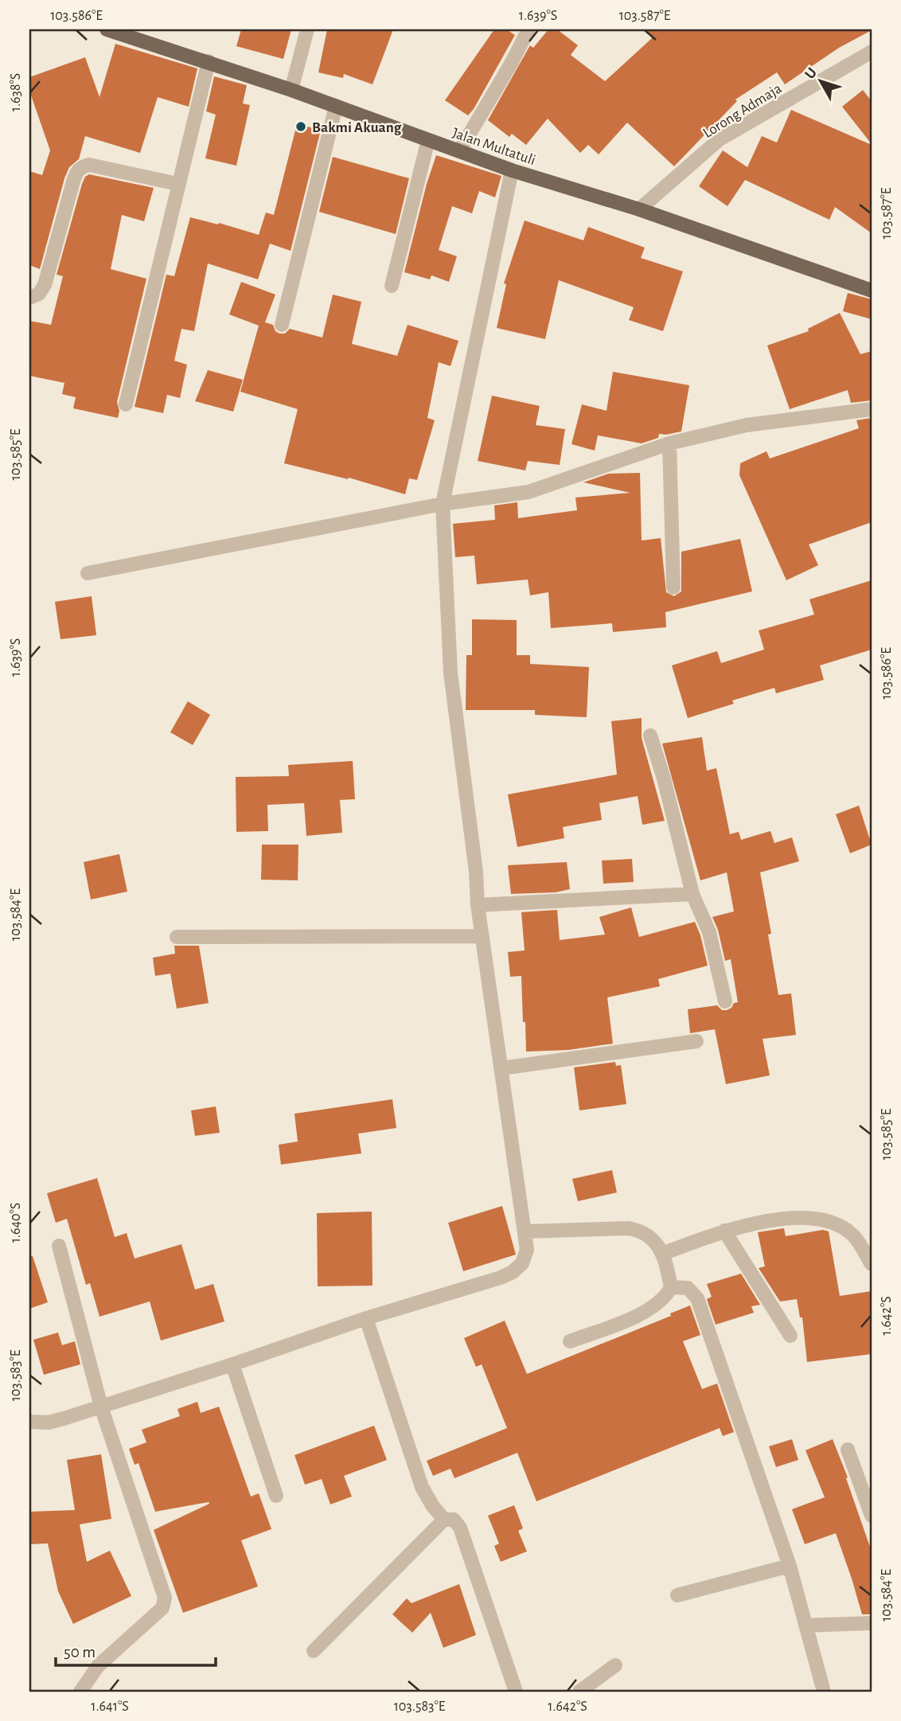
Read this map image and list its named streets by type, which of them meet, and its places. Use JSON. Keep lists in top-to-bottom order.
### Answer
{
  "streets": {
    "main road": ["Jalan Multatuli"],
    "street": ["Lorong Admaja"]
  },
  "crossings": [
    ["Lorong Admaja", "Jalan Multatuli"]
  ],
  "places": ["Bakmi Akuang"],
  "scale_bar": "50 m",
  "north": "top left",
  "coordinates": [
    "103.586°E",
    "1.639°S",
    "103.587°E",
    "1.638°S",
    "103.585°E",
    "103.584°E",
    "1.640°S",
    "1.642°S",
    "103.583°E",
    "1.641°S"
  ]
}
